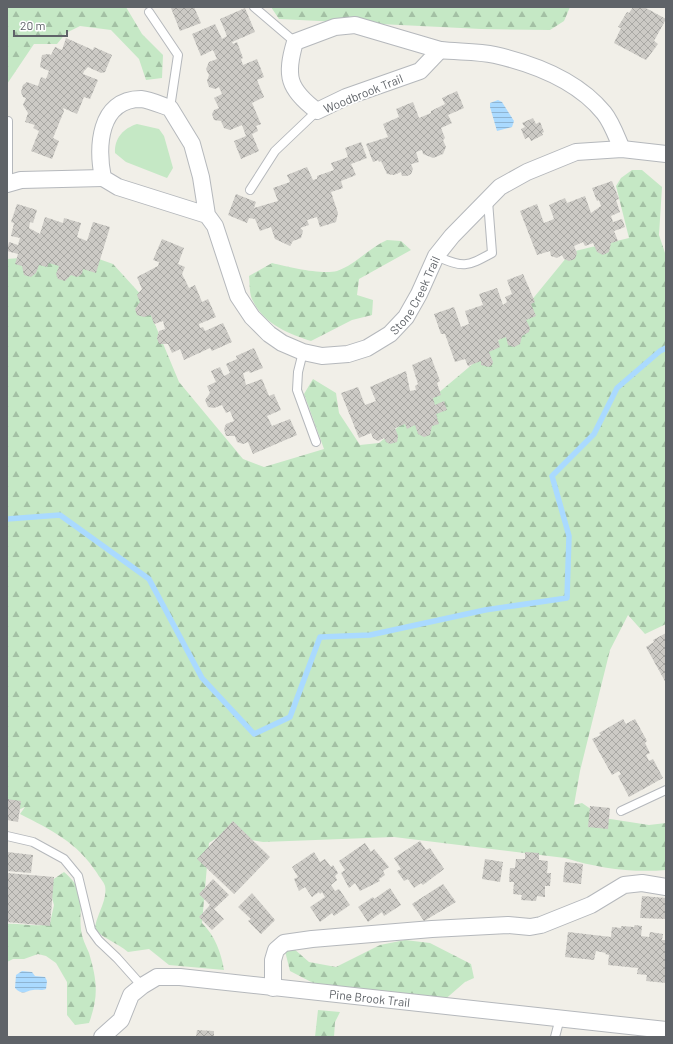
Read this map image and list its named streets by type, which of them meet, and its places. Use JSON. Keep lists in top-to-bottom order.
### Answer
{
  "streets": {
    "street": ["Woodbrook Trail", "Stone Creek Trail", "Pine Brook Trail"]
  },
  "scale_bar": "20 m"
}
